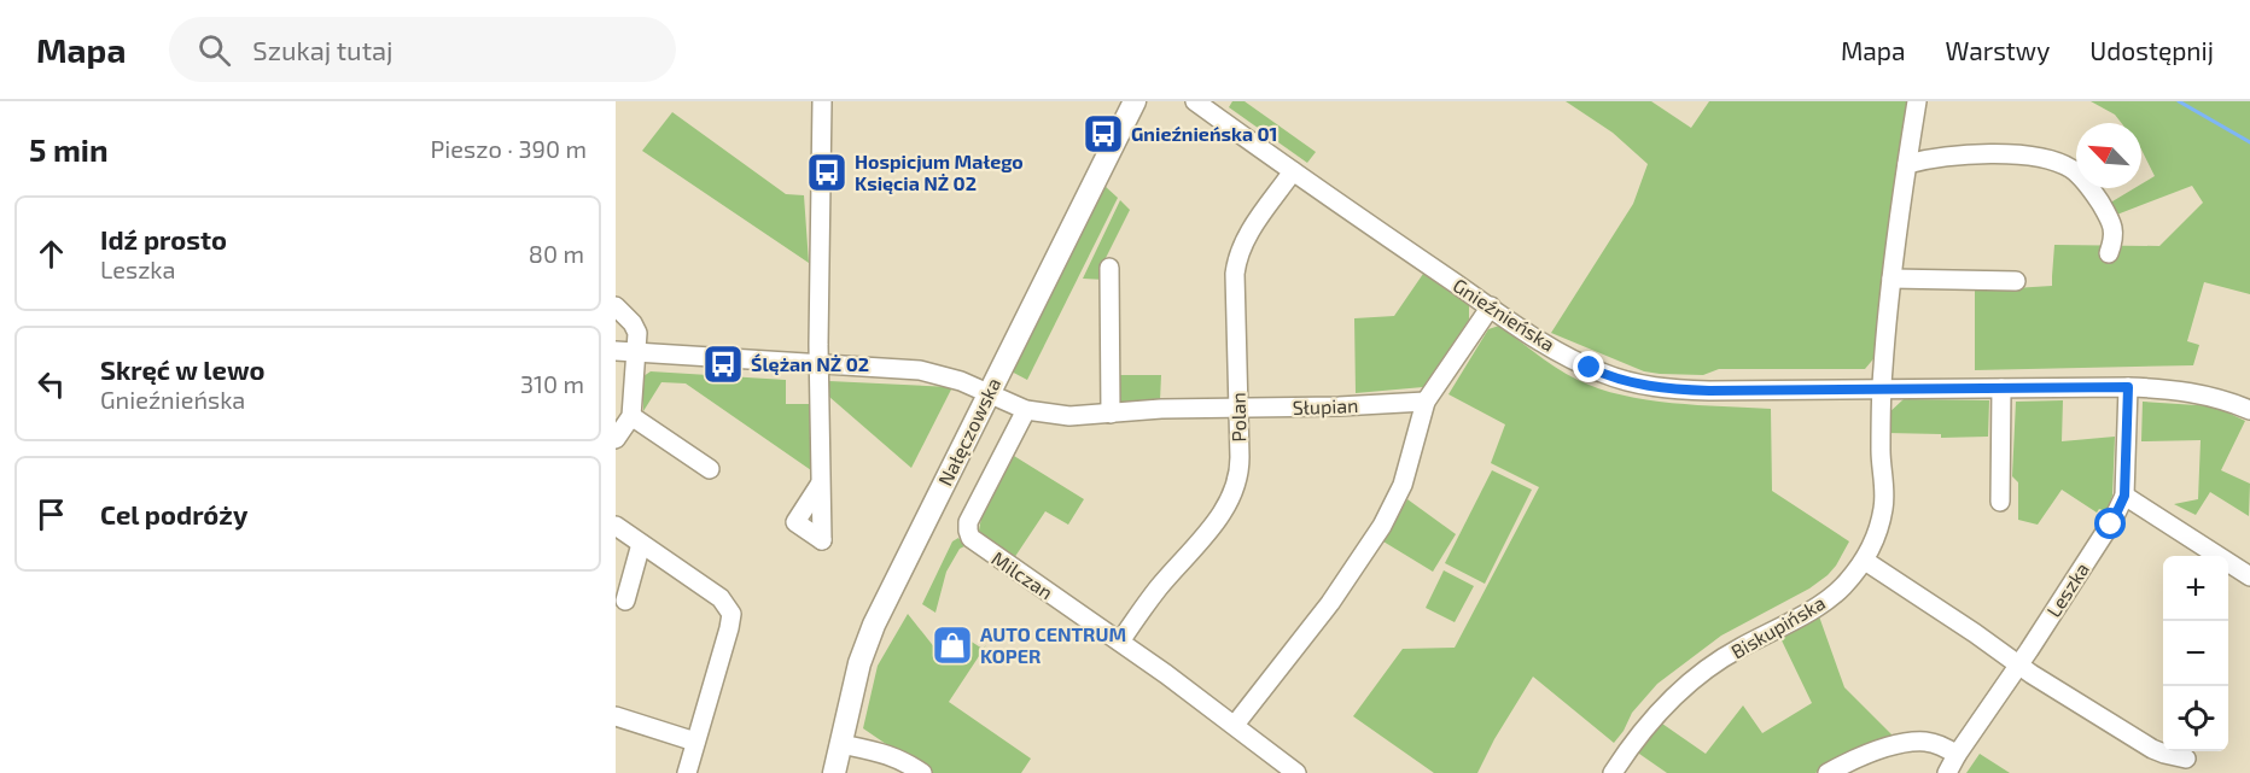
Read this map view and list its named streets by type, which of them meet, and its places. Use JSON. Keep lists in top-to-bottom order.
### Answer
{
  "streets": {
    "main road": ["Nałęczowska"],
    "street": [
      "Gnieźnieńska",
      "Słupian",
      "Polan",
      "Milczan",
      "Leszka",
      "Biskupińska"
    ]
  },
  "crossings": [
    ["Gnieźnieńska", "Polan"],
    ["Gnieźnieńska", "Leszka"],
    ["Gnieźnieńska", "Biskupińska"],
    ["Słupian", "Polan"],
    ["Słupian", "Nałęczowska"],
    ["Słupian", "Milczan"],
    ["Polan", "Milczan"]
  ],
  "places": {
    "bus stop": ["Gnieźnieńska 01", "Hospicjum Małego Księcia NŻ 02", "Ślężan NŻ 02"],
    "shop": ["AUTO CENTRUM KOPER"]
  },
  "north": "top left",
  "page": {
    "header": "Mapa",
    "search": "Szukaj tutaj",
    "nav": ["Mapa", "Warstwy", "Udostępnij"],
    "heading": ["5 min", "Pieszo · 390 m"],
    "list": [
      ["Idź prosto", "Leszka", "80 m"],
      ["Skręć w lewo", "Gnieźnieńska", "310 m"],
      "Cel podróży"
    ],
    "map_buttons": ["+", "−"]
  }
}
